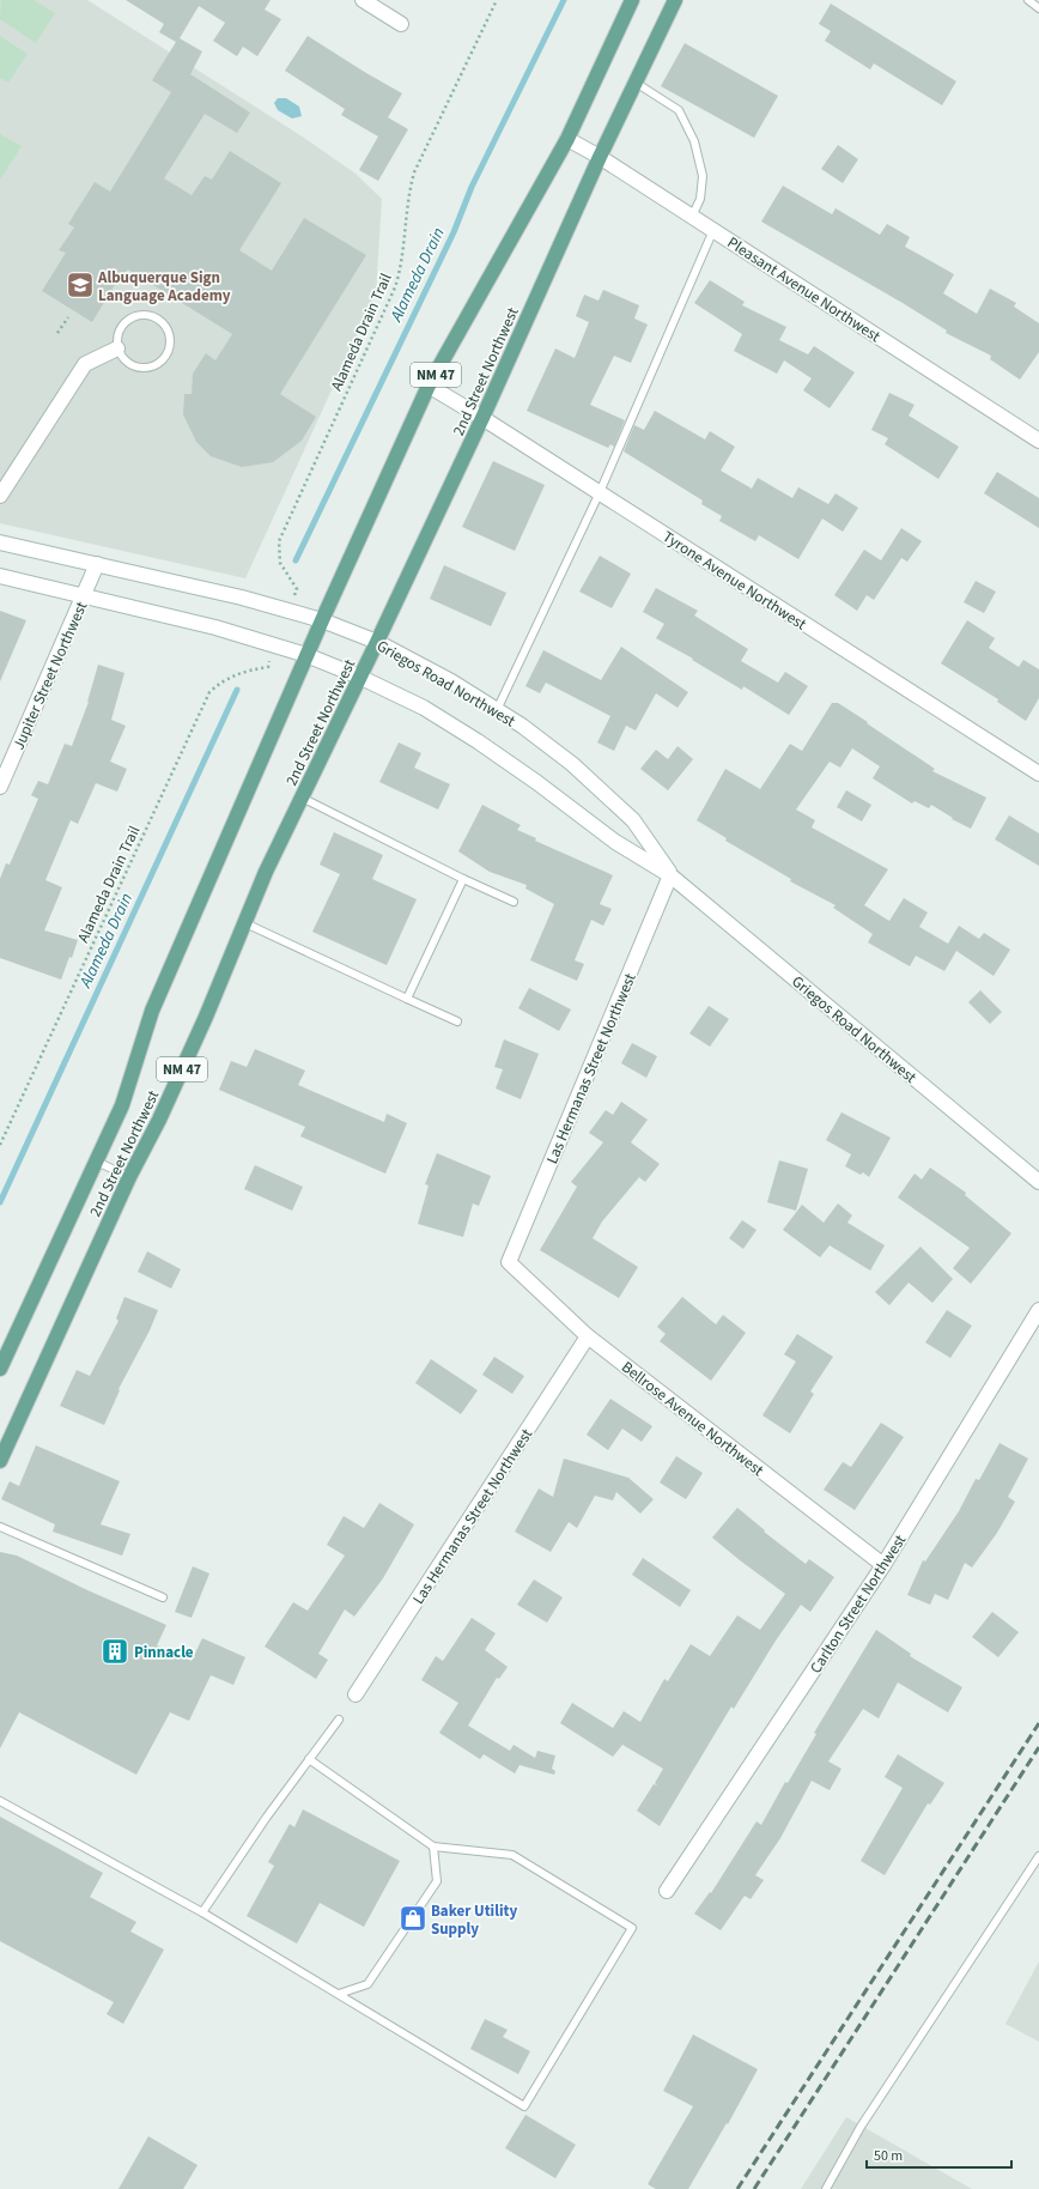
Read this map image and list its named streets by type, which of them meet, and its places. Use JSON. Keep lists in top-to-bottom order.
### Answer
{
  "streets": {
    "main road": ["2nd Street Northwest", "NM 47"],
    "street": [
      "Pleasant Avenue Northwest",
      "Tyrone Avenue Northwest",
      "Jupiter Street Northwest",
      "Griegos Road Northwest",
      "Las Hermanas Street Northwest",
      "Bellrose Avenue Northwest",
      "Carlton Street Northwest"
    ],
    "path": ["Alameda Drain Trail"]
  },
  "crossings": [
    ["Pleasant Avenue Northwest", "2nd Street Northwest"],
    ["2nd Street Northwest", "Tyrone Avenue Northwest"],
    ["2nd Street Northwest", "Griegos Road Northwest"],
    ["Jupiter Street Northwest", "Griegos Road Northwest"],
    ["Griegos Road Northwest", "Las Hermanas Street Northwest"],
    ["Las Hermanas Street Northwest", "Bellrose Avenue Northwest"],
    ["Bellrose Avenue Northwest", "Carlton Street Northwest"]
  ],
  "water": ["Alameda Drain"],
  "places": {
    "school or university": ["Albuquerque Sign Language Academy"],
    "building": ["Pinnacle"],
    "shop": ["Baker Utility Supply"]
  },
  "scale_bar": "50 m"
}
